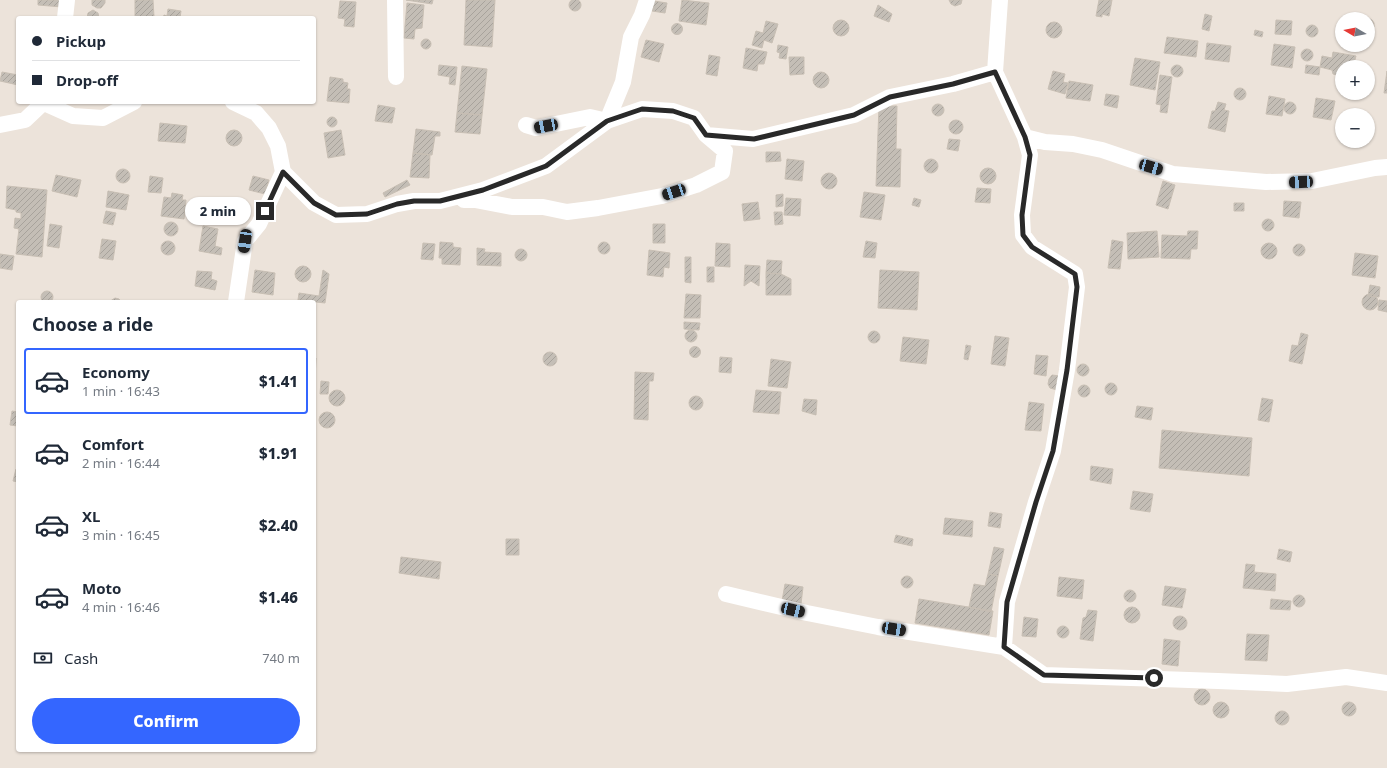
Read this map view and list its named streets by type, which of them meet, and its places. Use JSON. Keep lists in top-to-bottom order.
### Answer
{
  "north": "left",
  "page": {
    "map_buttons": ["+", "−"],
    "banner": ["Pickup", "Drop-off"],
    "bubble": "2 min",
    "heading": "Choose a ride",
    "list": [
      {
        "name": "Economy",
        "note": "1 min · 16:43",
        "value": "$1.41"
      },
      {
        "name": "Comfort",
        "note": "2 min · 16:44",
        "value": "$1.91"
      },
      {
        "name": "XL",
        "note": "3 min · 16:45",
        "value": "$2.40"
      },
      {
        "name": "Moto",
        "note": "4 min · 16:46",
        "value": "$1.46"
      }
    ],
    "pay": ["Cash", "740 m"],
    "buttons": "Confirm"
  }
}
